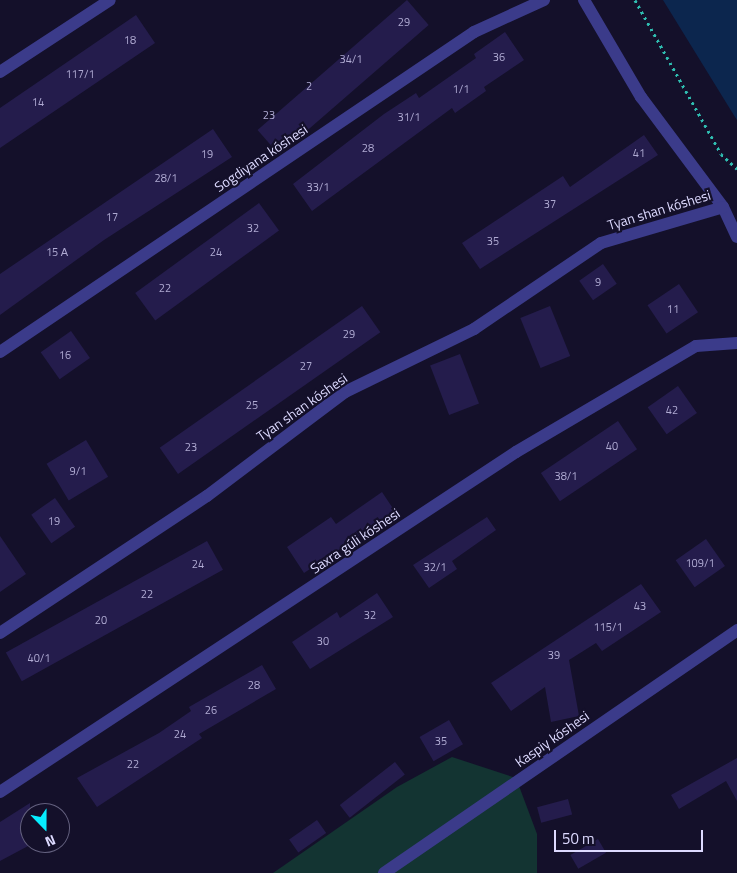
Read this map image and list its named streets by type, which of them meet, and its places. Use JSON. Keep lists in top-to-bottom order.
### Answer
{
  "streets": {
    "street": [
      "Sogdiyana kóshesi",
      "Tyan shan kóshesi",
      "Saxra gúli kóshesi",
      "Kaspiy kóshesi"
    ]
  },
  "house_numbers": [
    "29",
    "18",
    "36",
    "34/1",
    "117/1",
    "2",
    "1/1",
    "14",
    "23",
    "31/1",
    "28",
    "41",
    "19",
    "28/1",
    "33/1",
    "37",
    "17",
    "32",
    "35",
    "15 А",
    "24",
    "9",
    "22",
    "11",
    "29",
    "16",
    "27",
    "25",
    "42",
    "40",
    "23",
    "9/1",
    "38/1",
    "19",
    "109/1",
    "24",
    "32/1",
    "22",
    "43",
    "32",
    "20",
    "115/1",
    "30",
    "39",
    "40/1",
    "28",
    "26",
    "24",
    "35",
    "22"
  ],
  "scale_bar": "50 m",
  "north": "bottom"
}
